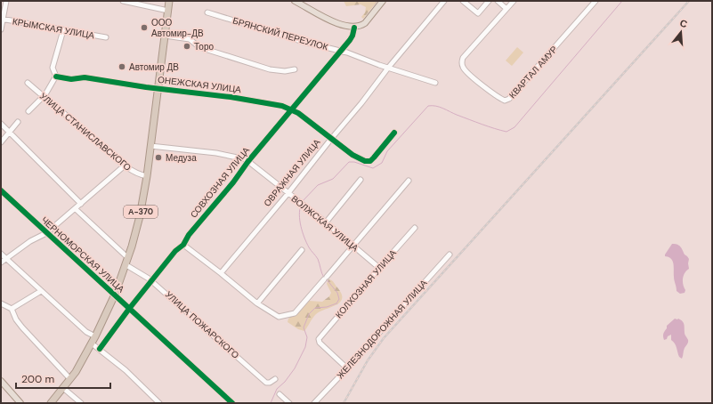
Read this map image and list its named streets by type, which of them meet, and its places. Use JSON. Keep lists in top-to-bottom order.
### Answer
{
  "streets": {
    "highway": ["А-370"],
    "street": [
      "КРЫМСКАЯ УЛИЦА",
      "БРЯНСКИЙ ПЕРЕУЛОК",
      "КВАРТАЛ АМУР",
      "ОНЕЖСКАЯ УЛИЦА",
      "УЛИЦА СТАНИСЛАВСКОГО",
      "ОВРАЖНАЯ УЛИЦА",
      "СОВХОЗНАЯ УЛИЦА",
      "ВОЛЖСКАЯ УЛИЦА",
      "ЧЕРНОМОРСКАЯ УЛИЦА",
      "КОЛХОЗНАЯ УЛИЦА",
      "УЛИЦА ПОЖАРСКОГО",
      "ЖЕЛЕЗНОДОРОЖНАЯ УЛИЦА"
    ]
  },
  "crossings": [
    ["БРЯНСКИЙ ПЕРЕУЛОК", "ОВРАЖНАЯ УЛИЦА"],
    ["БРЯНСКИЙ ПЕРЕУЛОК", "СОВХОЗНАЯ УЛИЦА"],
    ["ОНЕЖСКАЯ УЛИЦА", "ОВРАЖНАЯ УЛИЦА"],
    ["ОНЕЖСКАЯ УЛИЦА", "СОВХОЗНАЯ УЛИЦА"],
    ["ОНЕЖСКАЯ УЛИЦА", "А-370"],
    ["УЛИЦА СТАНИСЛАВСКОГО", "А-370"],
    ["ОВРАЖНАЯ УЛИЦА", "ВОЛЖСКАЯ УЛИЦА"],
    ["СОВХОЗНАЯ УЛИЦА", "ВОЛЖСКАЯ УЛИЦА"],
    ["СОВХОЗНАЯ УЛИЦА", "ЧЕРНОМОРСКАЯ УЛИЦА"],
    ["СОВХОЗНАЯ УЛИЦА", "УЛИЦА ПОЖАРСКОГО"],
    ["А-370", "ВОЛЖСКАЯ УЛИЦА"],
    ["А-370", "ЧЕРНОМОРСКАЯ УЛИЦА"],
    ["А-370", "УЛИЦА ПОЖАРСКОГО"],
    ["ВОЛЖСКАЯ УЛИЦА", "КОЛХОЗНАЯ УЛИЦА"],
    ["КОЛХОЗНАЯ УЛИЦА", "ЖЕЛЕЗНОДОРОЖНАЯ УЛИЦА"]
  ],
  "places": [
    "ООО Автомир-ДВ",
    "Торо",
    "Автомир ДВ",
    "Медуза"
  ],
  "scale_bar": "200 m",
  "north": "top"
}
